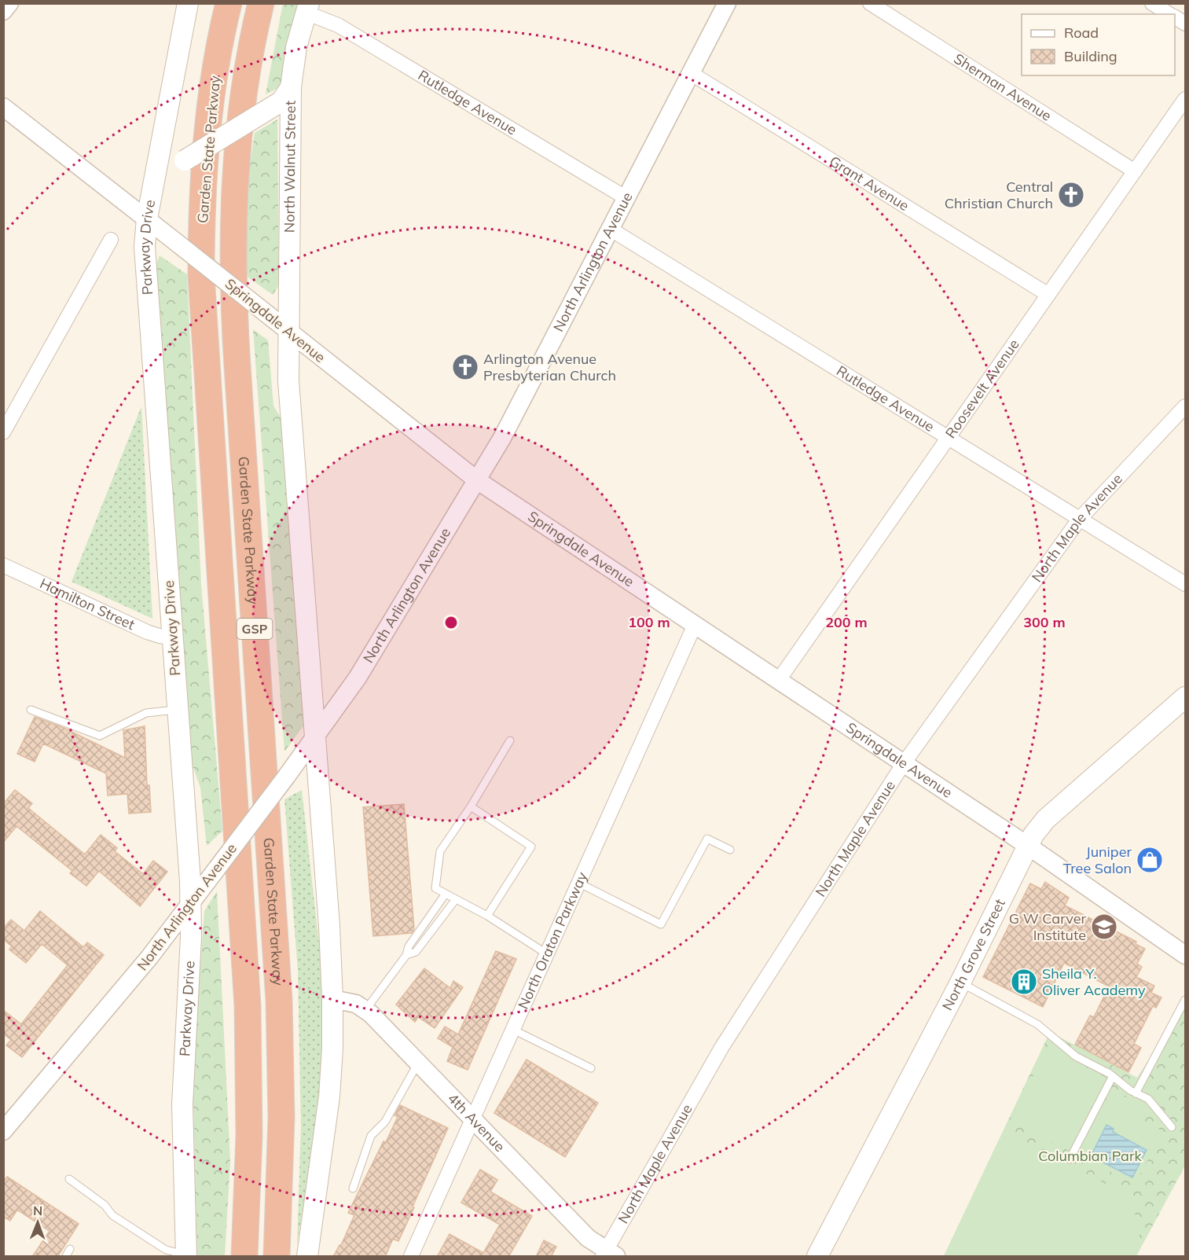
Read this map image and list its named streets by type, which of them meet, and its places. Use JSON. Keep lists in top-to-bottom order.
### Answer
{
  "streets": {
    "highway": ["Garden State Parkway", "GSP"],
    "main road": ["North Walnut Street", "Parkway Drive", "North Grove Street"],
    "street": [
      "Sherman Avenue",
      "Rutledge Avenue",
      "Grant Avenue",
      "North Arlington Avenue",
      "Springdale Avenue",
      "Roosevelt Avenue",
      "North Maple Avenue",
      "Hamilton Street",
      "North Oraton Parkway",
      "4th Avenue"
    ]
  },
  "crossings": [
    ["Sherman Avenue", "Roosevelt Avenue"],
    ["Rutledge Avenue", "North Walnut Street"],
    ["Rutledge Avenue", "North Arlington Avenue"],
    ["Rutledge Avenue", "Roosevelt Avenue"],
    ["Rutledge Avenue", "North Maple Avenue"],
    ["North Walnut Street", "Springdale Avenue"],
    ["Grant Avenue", "North Arlington Avenue"],
    ["Grant Avenue", "Roosevelt Avenue"],
    ["Parkway Drive", "North Arlington Avenue"],
    ["Parkway Drive", "Springdale Avenue"],
    ["Parkway Drive", "Hamilton Street"],
    ["North Arlington Avenue", "Springdale Avenue"],
    ["Springdale Avenue", "Roosevelt Avenue"],
    ["Springdale Avenue", "North Maple Avenue"],
    ["Springdale Avenue", "North Oraton Parkway"],
    ["Springdale Avenue", "North Grove Street"],
    ["North Maple Avenue", "4th Avenue"],
    ["North Oraton Parkway", "4th Avenue"]
  ],
  "parks": ["Columbian Park"],
  "places": {
    "church": ["Central Christian Church", "Arlington Avenue Presbyterian Church"],
    "shop": ["Juniper Tree Salon"],
    "school or university": ["G W Carver Institute"],
    "building": ["Sheila Y. Oliver Academy"]
  },
  "legend": ["Road", "Building"],
  "north": "top",
  "rings": ["100 m", "200 m", "300 m"]
}
